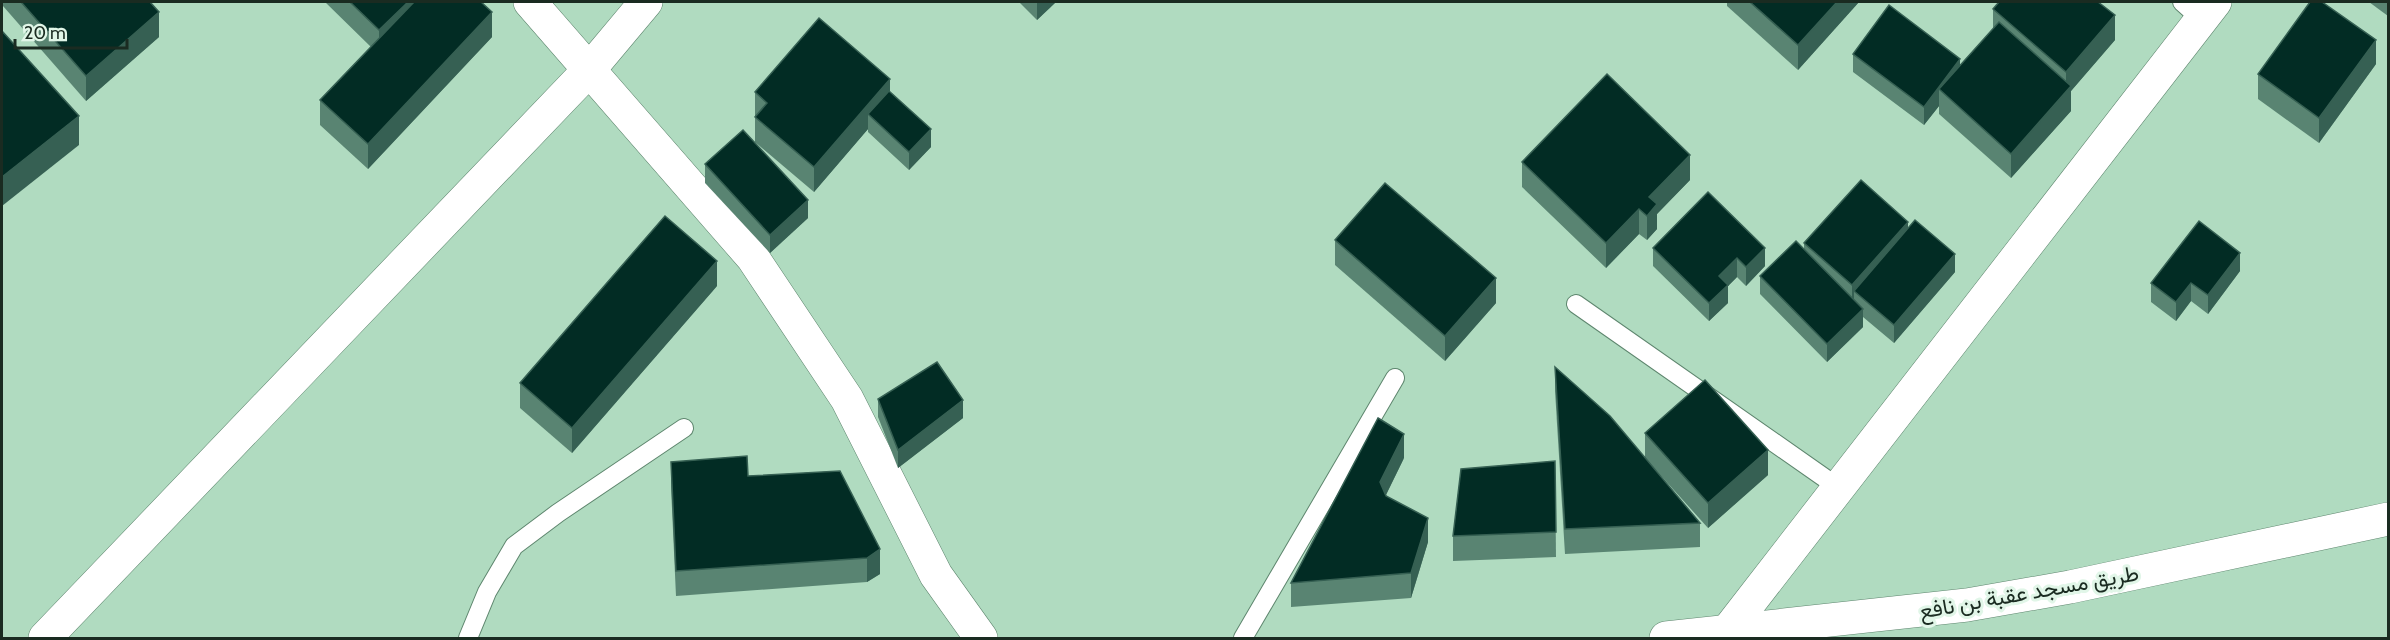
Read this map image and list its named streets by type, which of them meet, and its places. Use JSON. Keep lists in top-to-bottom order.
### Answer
{
  "streets": {
    "street": ["طريق مسجد عقبة بن نافع"]
  },
  "scale_bar": "20 m"
}
